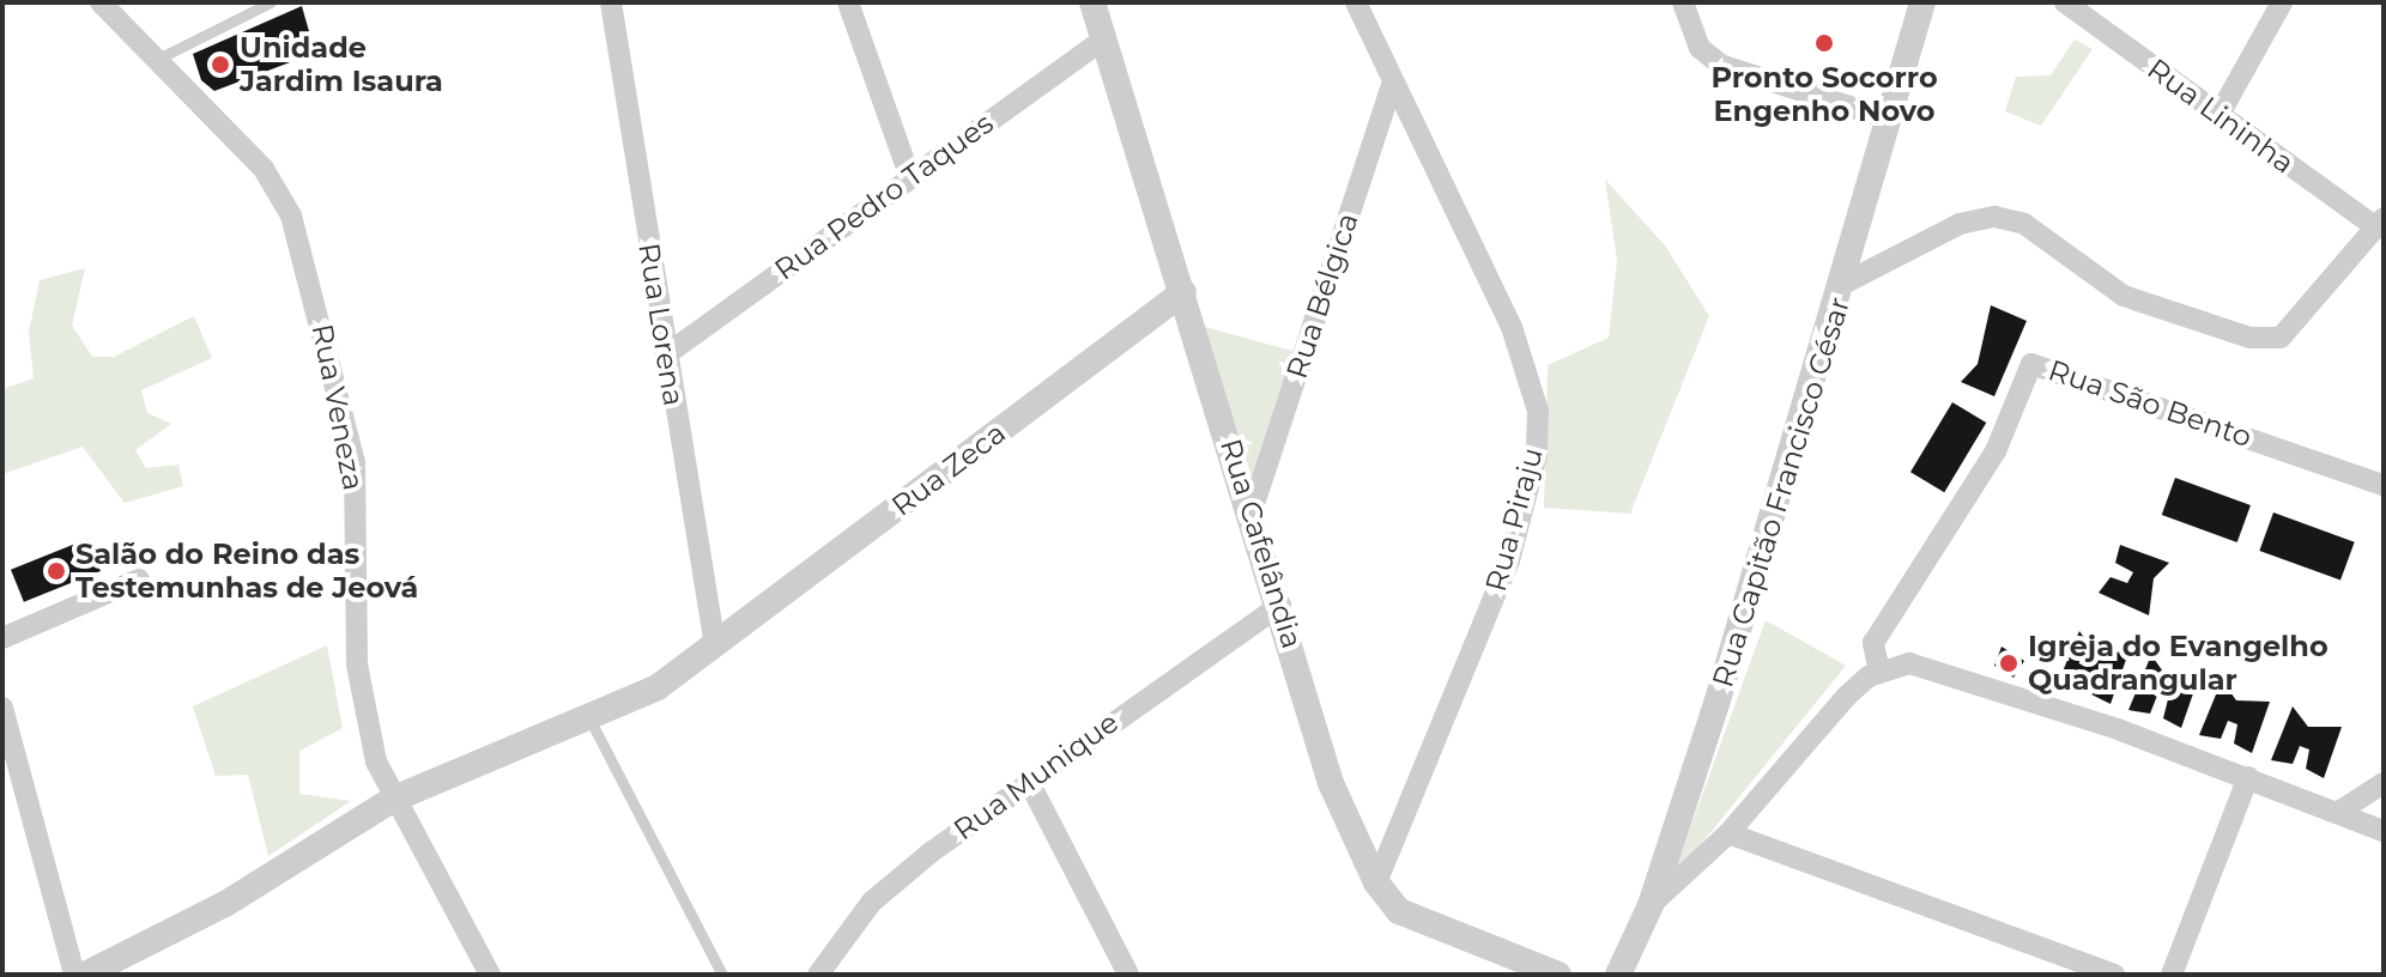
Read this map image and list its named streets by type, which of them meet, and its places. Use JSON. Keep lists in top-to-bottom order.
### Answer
{
  "streets": {
    "street": [
      "Rua Lininha",
      "Rua Pedro Taques",
      "Rua Bélgica",
      "Rua Lorena",
      "Rua São Bento",
      "Rua Veneza",
      "Rua Zeca",
      "Rua Capitão Francisco César",
      "Rua Piraju",
      "Rua Cafelândia",
      "Rua Munique"
    ]
  },
  "crossings": [
    ["Rua Pedro Taques", "Rua Lorena"],
    ["Rua Pedro Taques", "Rua Cafelândia"],
    ["Rua Bélgica", "Rua Piraju"],
    ["Rua Bélgica", "Rua Cafelândia"],
    ["Rua Lorena", "Rua Zeca"],
    ["Rua Veneza", "Rua Zeca"],
    ["Rua Zeca", "Rua Cafelândia"],
    ["Rua Piraju", "Rua Cafelândia"],
    ["Rua Cafelândia", "Rua Munique"]
  ],
  "places": [
    "Pronto Socorro Engenho Novo",
    "Unidade Jardim Isaura",
    "Salão do Reino das Testemunhas de Jeová",
    "Igreja do Evangelho Quadrangular"
  ]
}
